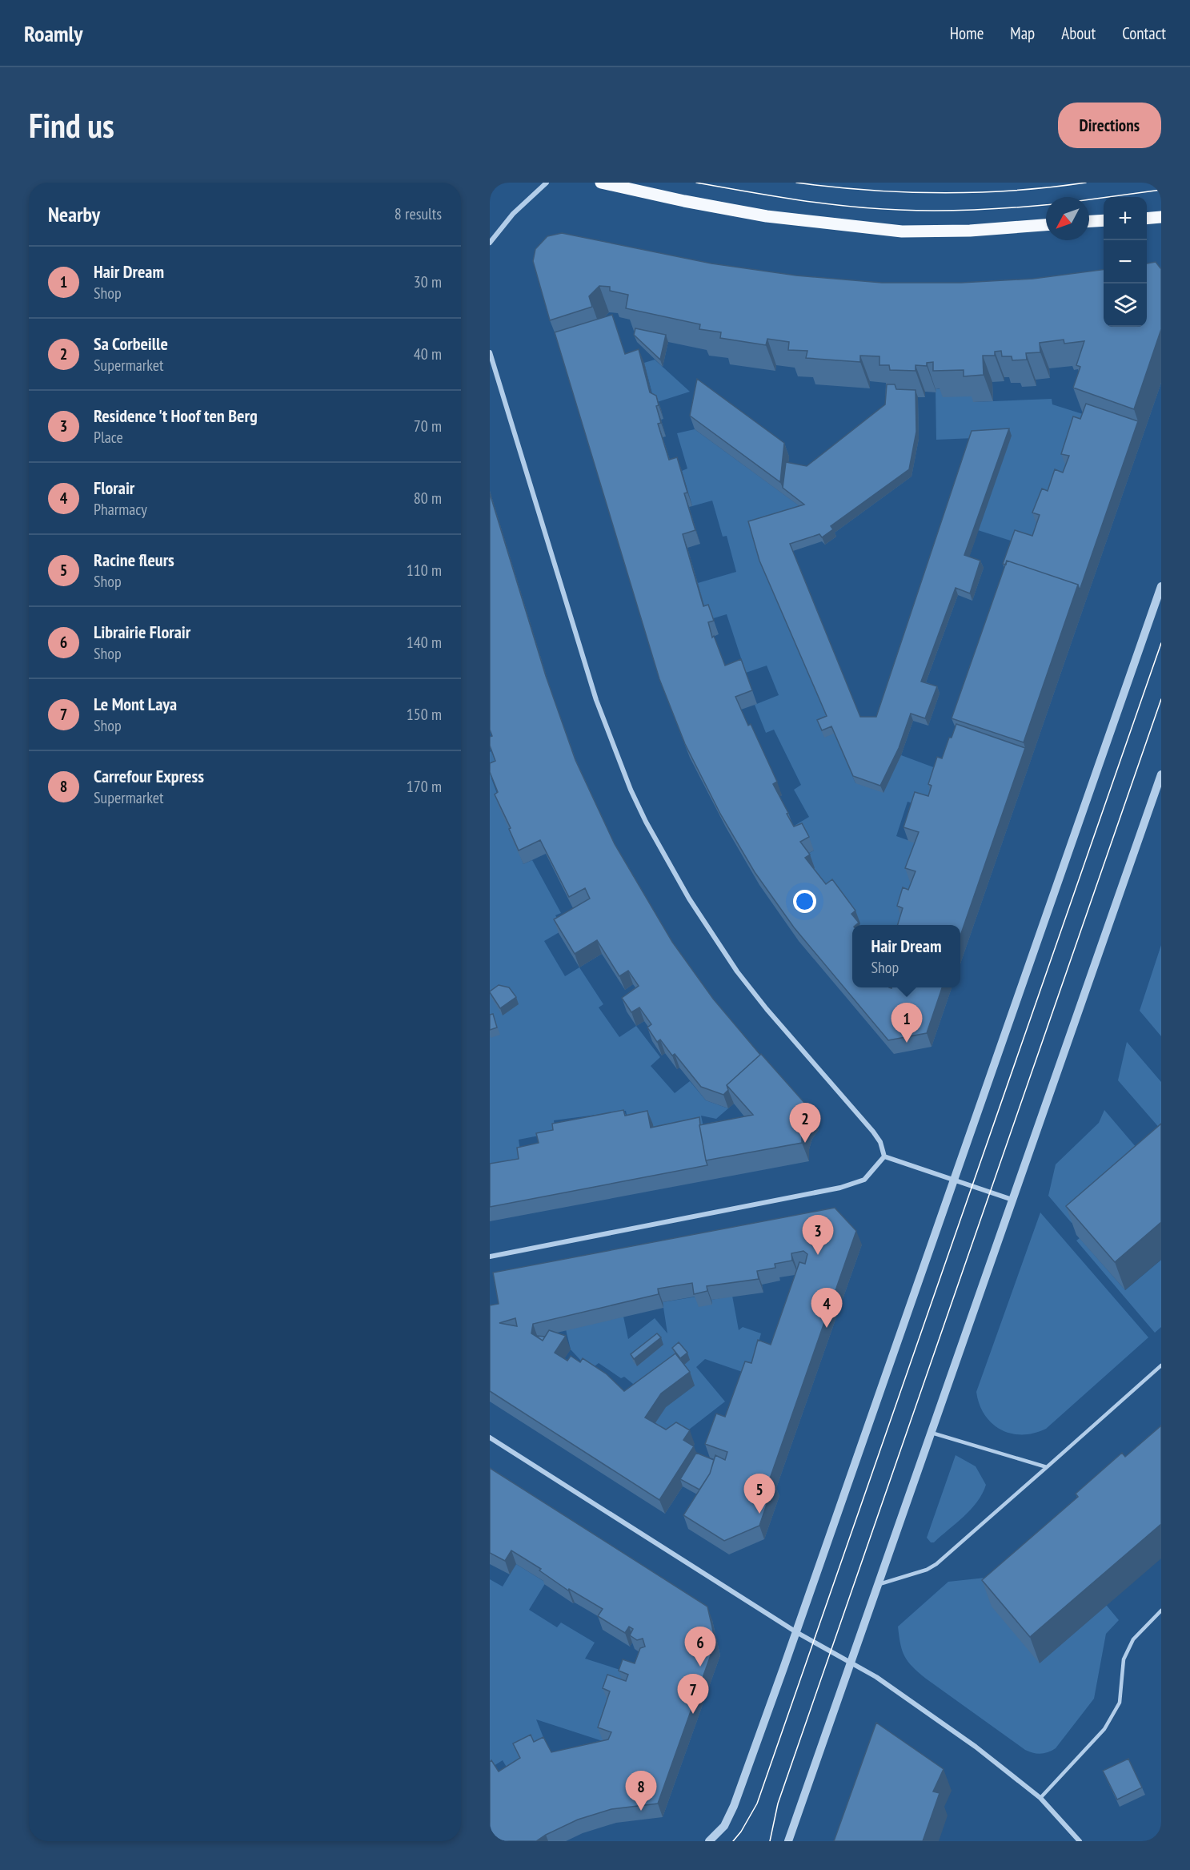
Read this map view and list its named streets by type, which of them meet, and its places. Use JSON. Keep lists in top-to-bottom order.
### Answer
{
  "north": "bottom left",
  "page": {
    "header": "Roamly",
    "nav": [
      "Home",
      "Map",
      "About",
      "Contact"
    ],
    "buttons": "Directions",
    "title": "Find us",
    "heading": ["Nearby", "8 results"],
    "map_buttons": ["+", "−"],
    "list": [
      {
        "mark": "1",
        "name": "Hair Dream",
        "note": "Shop",
        "value": "30 m"
      },
      {
        "mark": "2",
        "name": "Sa Corbeille",
        "note": "Supermarket",
        "value": "40 m"
      },
      {
        "mark": "3",
        "name": "Residence 't Hoof ten Berg",
        "note": "Place",
        "value": "70 m"
      },
      {
        "mark": "4",
        "name": "Florair",
        "note": "Pharmacy",
        "value": "80 m"
      },
      {
        "mark": "5",
        "name": "Racine fleurs",
        "note": "Shop",
        "value": "110 m"
      },
      {
        "mark": "6",
        "name": "Librairie Florair",
        "note": "Shop",
        "value": "140 m"
      },
      {
        "mark": "7",
        "name": "Le Mont Laya",
        "note": "Shop",
        "value": "150 m"
      },
      {
        "mark": "8",
        "name": "Carrefour Express",
        "note": "Supermarket",
        "value": "170 m"
      }
    ],
    "popup": ["Hair Dream", "Shop"],
    "pins": [
      "1",
      "2",
      "3",
      "4",
      "5",
      "6",
      "7",
      "8"
    ]
  }
}
